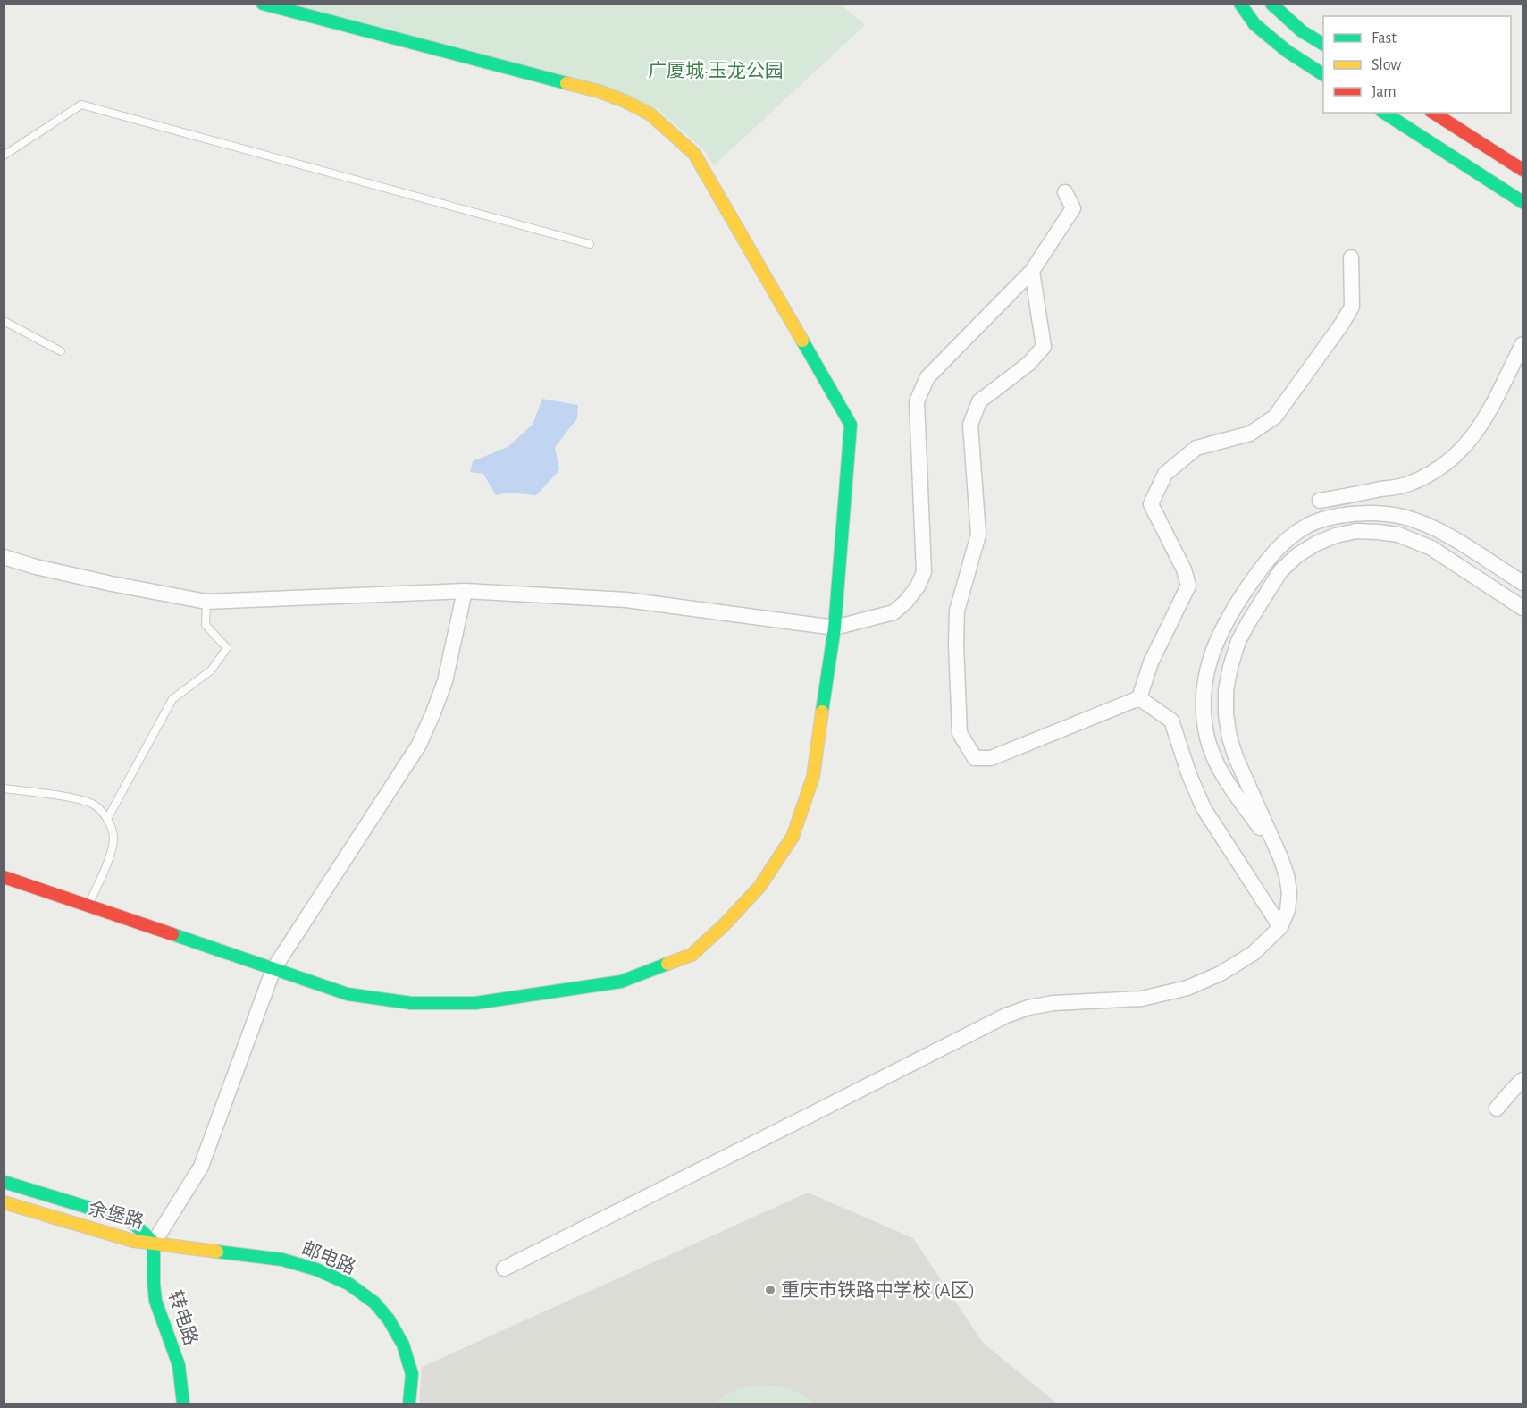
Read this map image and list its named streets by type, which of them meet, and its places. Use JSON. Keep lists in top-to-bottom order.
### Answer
{
  "streets": {
    "street": ["余堡路", "邮电路", "转电路"]
  },
  "crossings": [
    ["余堡路", "邮电路"],
    ["余堡路", "转电路"],
    ["邮电路", "转电路"]
  ],
  "parks": ["广厦城·玉龙公园"],
  "places": ["重庆市铁路中学校 (A区)"],
  "legend": ["Fast", "Slow", "Jam"]
}
